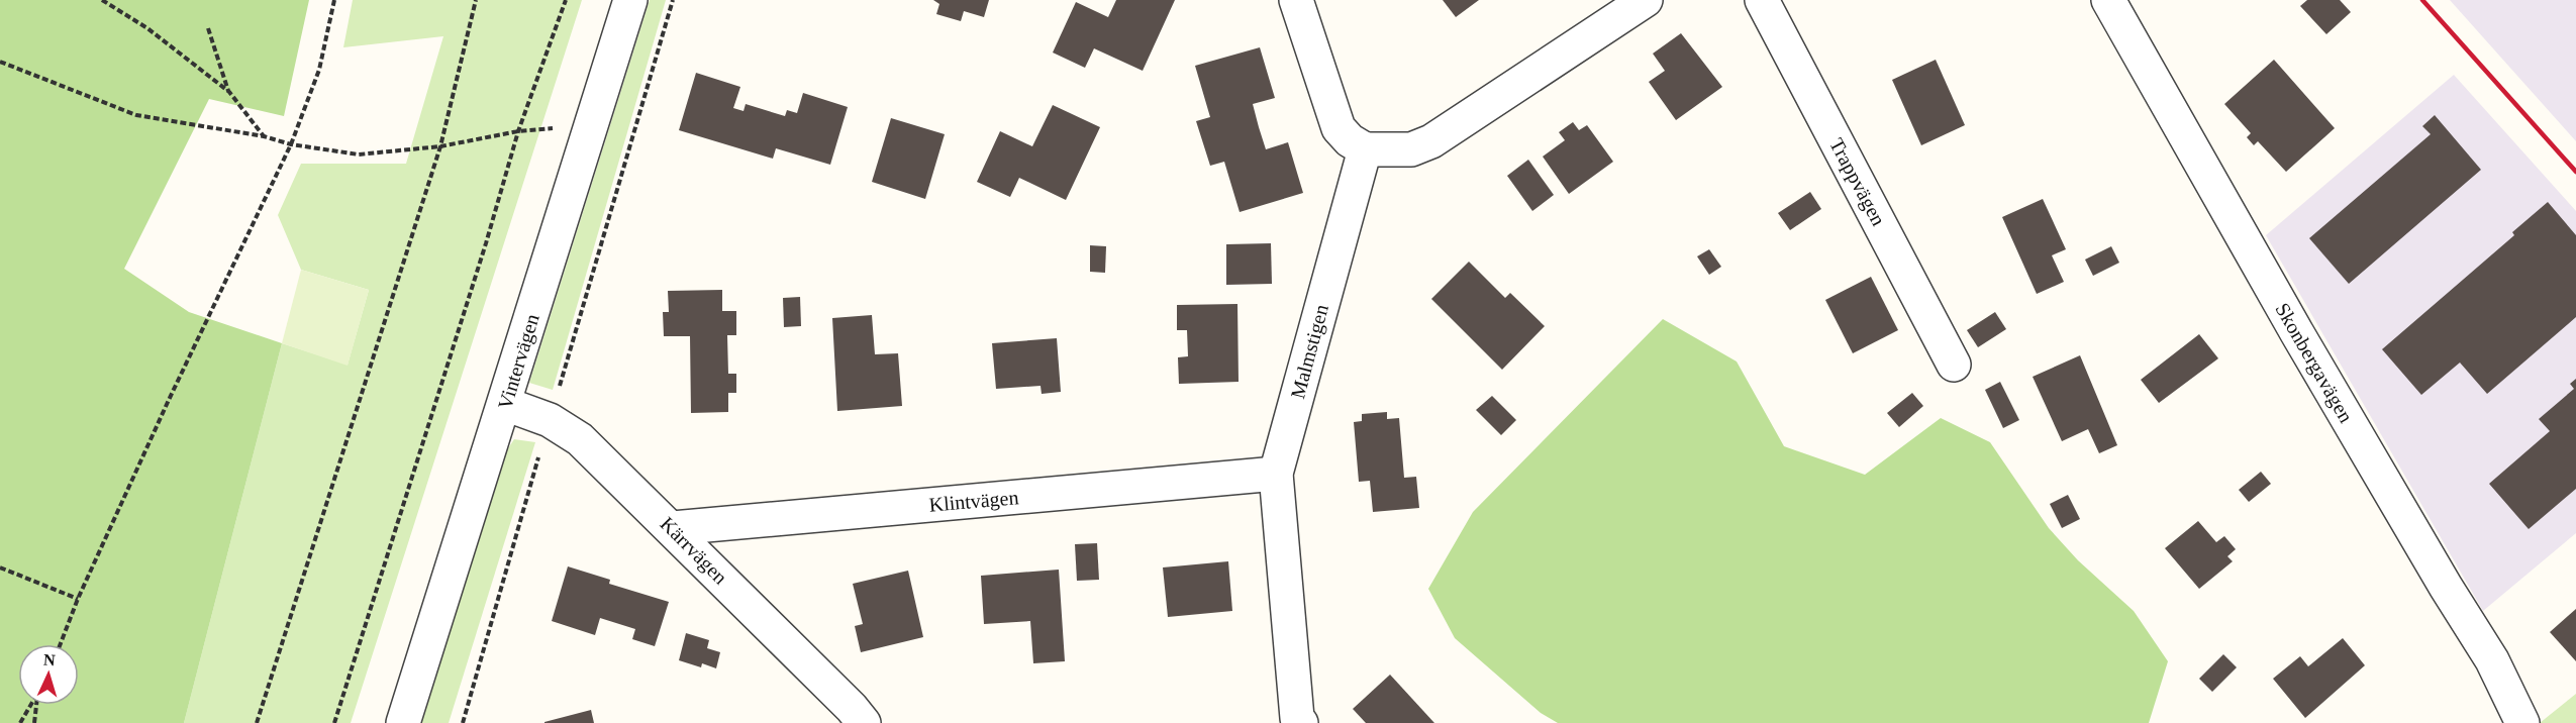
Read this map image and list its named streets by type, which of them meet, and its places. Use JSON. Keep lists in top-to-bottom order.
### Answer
{
  "streets": {
    "street": [
      "Trappvägen",
      "Malmstigen",
      "Vintervägen",
      "Skonbergavägen",
      "Klintvägen",
      "Kärrvägen"
    ]
  },
  "crossings": [
    ["Malmstigen", "Klintvägen"],
    ["Vintervägen", "Kärrvägen"],
    ["Klintvägen", "Kärrvägen"]
  ],
  "north": "top"
}
